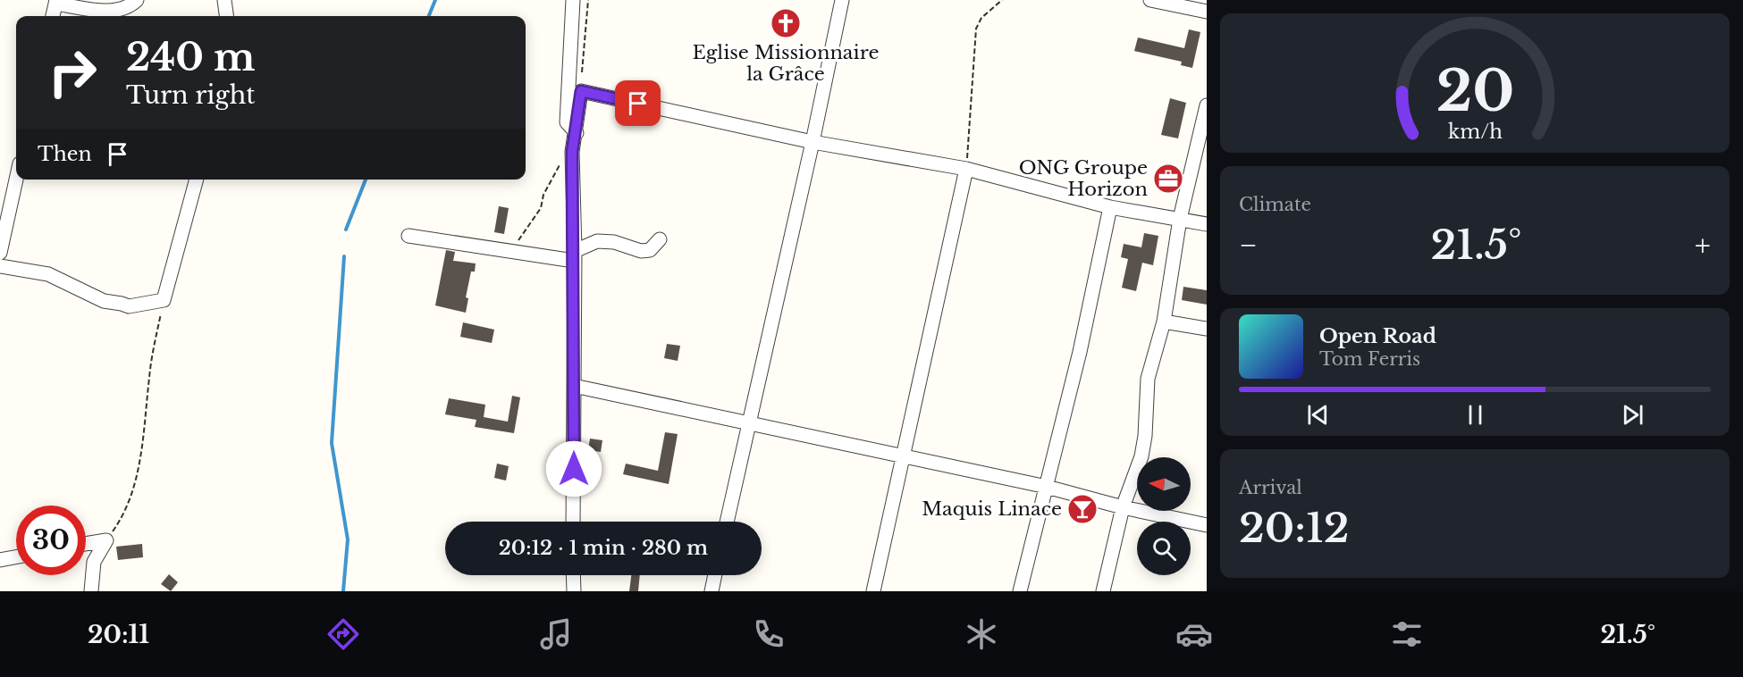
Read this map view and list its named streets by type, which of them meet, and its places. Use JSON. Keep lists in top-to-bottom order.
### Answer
{
  "places": {
    "church": ["Eglise Missionnaire la Grâce"],
    "office": ["ONG Groupe Horizon"],
    "bar": ["Maquis Linace"]
  },
  "north": "left",
  "page": {
    "turn": ["240 m", "Turn right"],
    "then": "Then",
    "tile": [
      "Climate",
      ["Arrival", "20:12"]
    ],
    "heat": ["−", "21.5°", "+"],
    "song": ["Open Road", "Tom Ferris"],
    "limit": "30",
    "trip": "20:12 · 1 min · 280 m",
    "tabs": ["20:11", "21.5°"],
    "gauge": ["20", "km/h"]
  }
}
